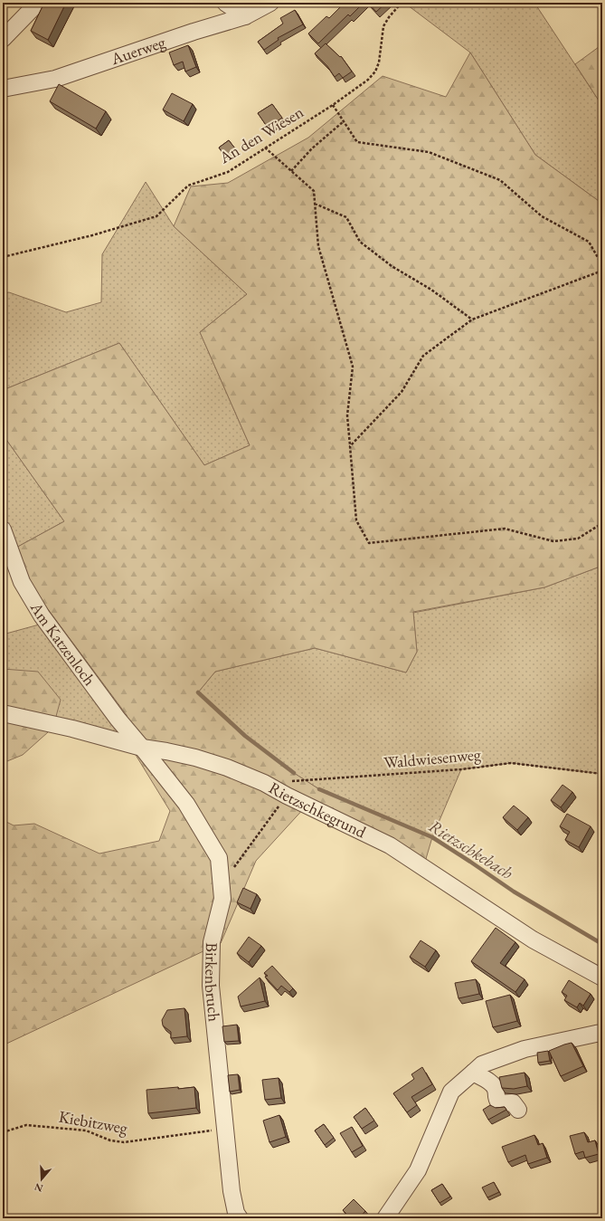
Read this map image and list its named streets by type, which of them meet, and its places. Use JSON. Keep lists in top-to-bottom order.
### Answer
{
  "streets": {
    "street": [
      "Auerweg",
      "Am Katzenloch",
      "Rietzschkegrund",
      "Birkenbruch"
    ],
    "path": ["An den Wiesen", "Waldwiesenweg", "Kiebitzweg"]
  },
  "crossings": [
    ["Am Katzenloch", "Rietzschkegrund"],
    ["Am Katzenloch", "Birkenbruch"],
    ["Waldwiesenweg", "Rietzschkegrund"],
    ["Rietzschkegrund", "Birkenbruch"],
    ["Birkenbruch", "Kiebitzweg"]
  ],
  "water": ["Rietzschkebach"],
  "north": "bottom"
}
